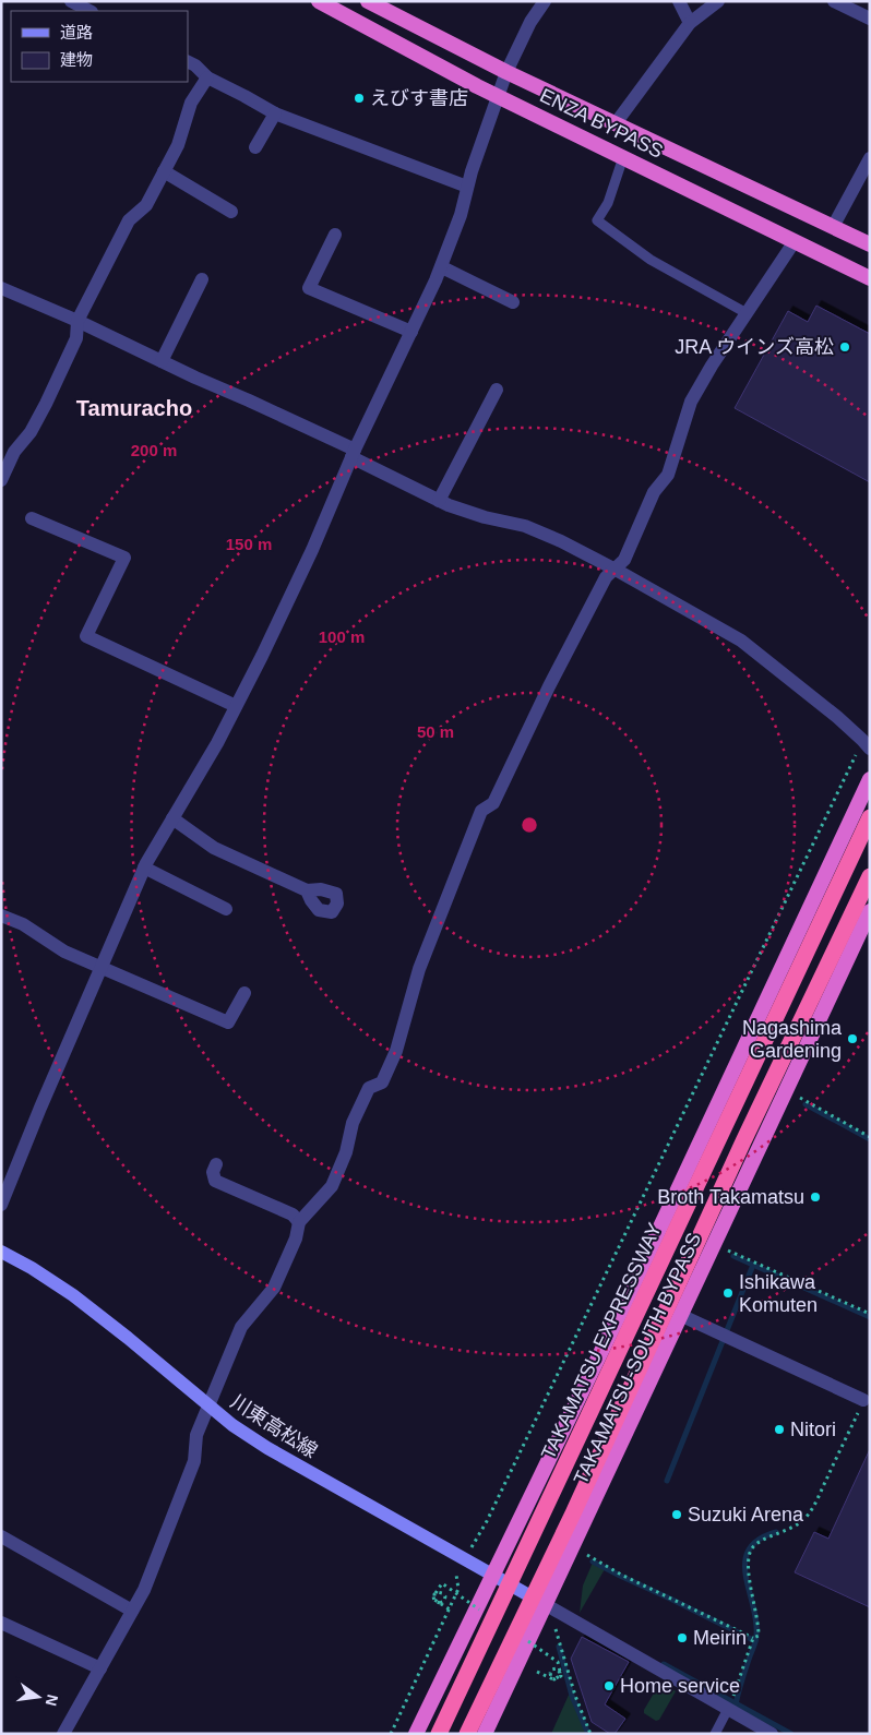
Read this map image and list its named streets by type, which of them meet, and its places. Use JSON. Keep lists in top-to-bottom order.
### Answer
{
  "streets": {
    "highway": ["ENZA BYPASS", "TAKAMATSU EXPRESSWAY", "TAKAMATSU-SOUTH BYPASS"],
    "main road": ["川東高松線"]
  },
  "crossings": [
    ["TAKAMATSU-SOUTH BYPASS", "川東高松線"]
  ],
  "districts": ["Tamuracho"],
  "places": [
    "えびす書店",
    "JRA ウインズ高松",
    "Nagashima Gardening",
    "Broth Takamatsu",
    "Ishikawa Komuten",
    "Nitori",
    "Suzuki Arena",
    "Meirin",
    "Home service"
  ],
  "legend": ["道路", "建物"],
  "north": "right",
  "rings": [
    "200 m",
    "150 m",
    "100 m",
    "50 m"
  ]
}
